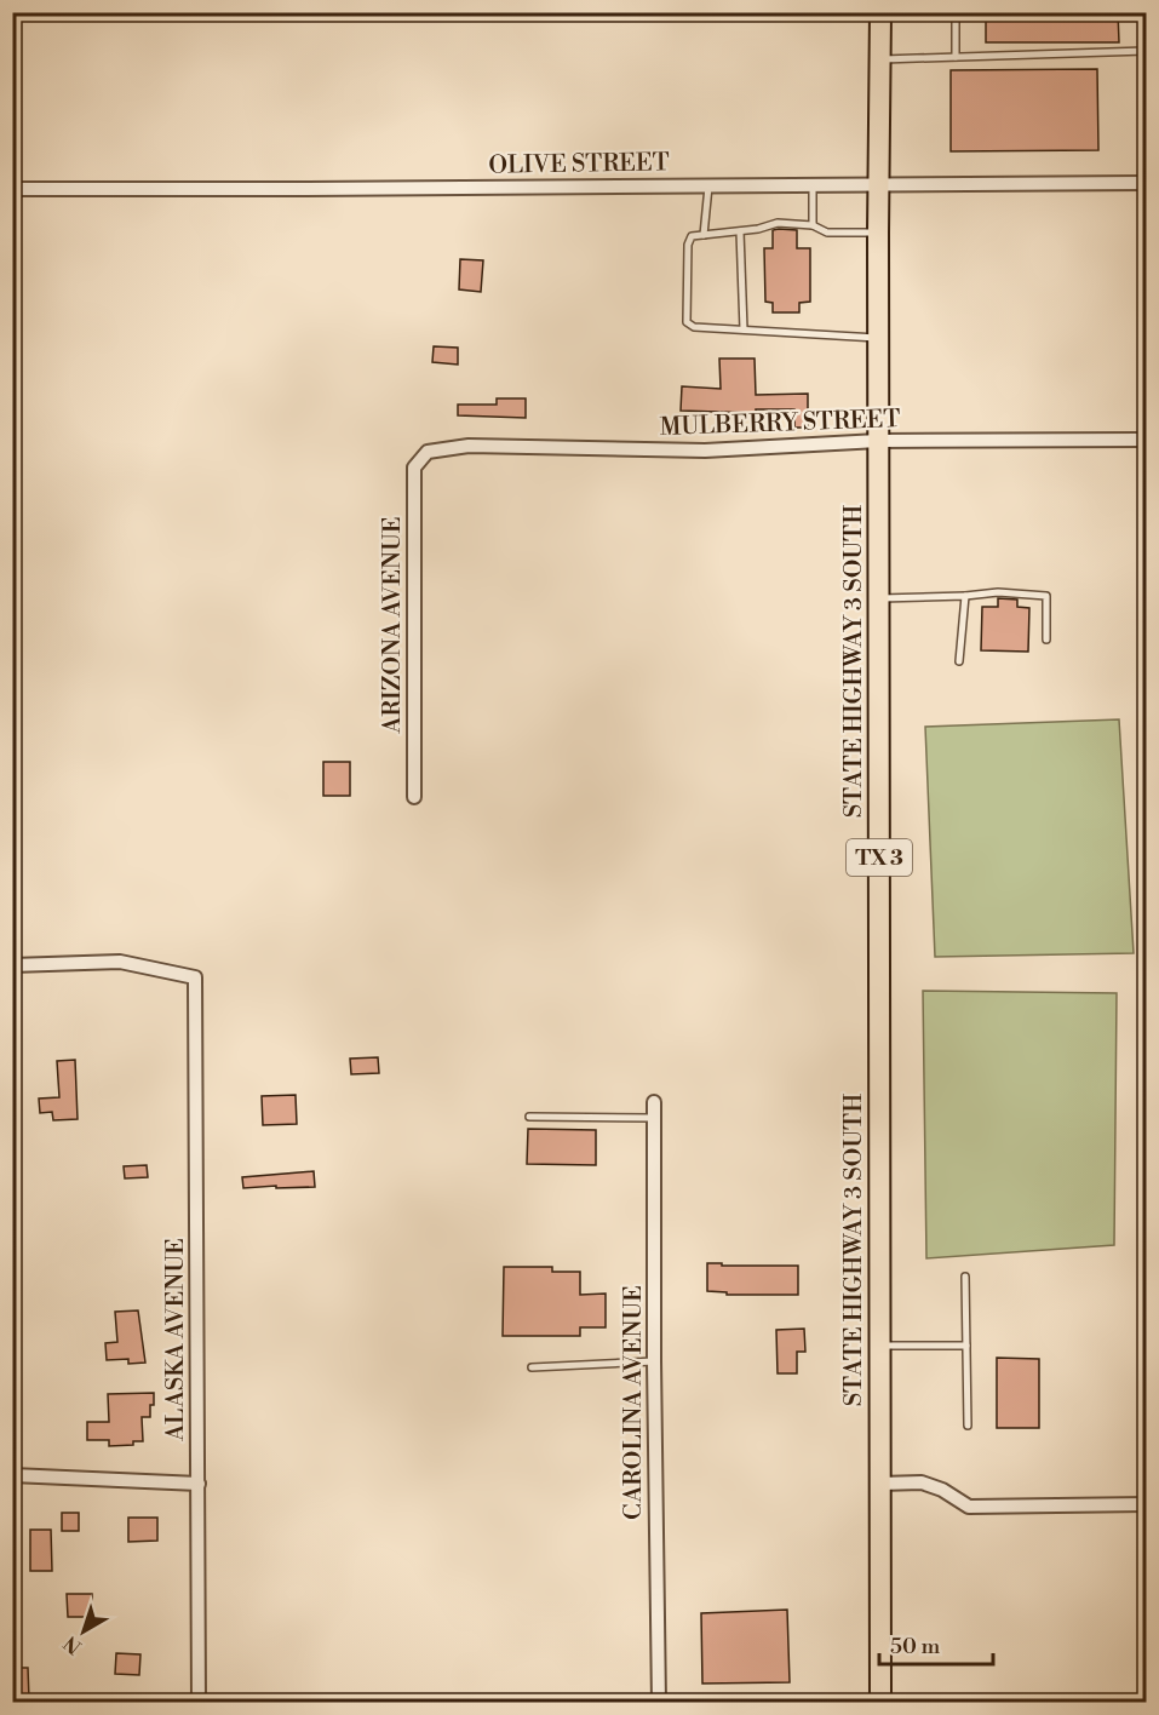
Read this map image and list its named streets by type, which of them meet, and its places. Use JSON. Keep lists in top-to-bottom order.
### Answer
{
  "streets": {
    "main road": ["STATE HIGHWAY 3 SOUTH", "TX 3"],
    "street": [
      "OLIVE STREET",
      "MULBERRY STREET",
      "ARIZONA AVENUE",
      "ALASKA AVENUE",
      "CAROLINA AVENUE"
    ]
  },
  "crossings": [
    ["OLIVE STREET", "STATE HIGHWAY 3 SOUTH"],
    ["MULBERRY STREET", "ARIZONA AVENUE"],
    ["MULBERRY STREET", "STATE HIGHWAY 3 SOUTH"]
  ],
  "scale_bar": "50 m",
  "north": "bottom left"
}
